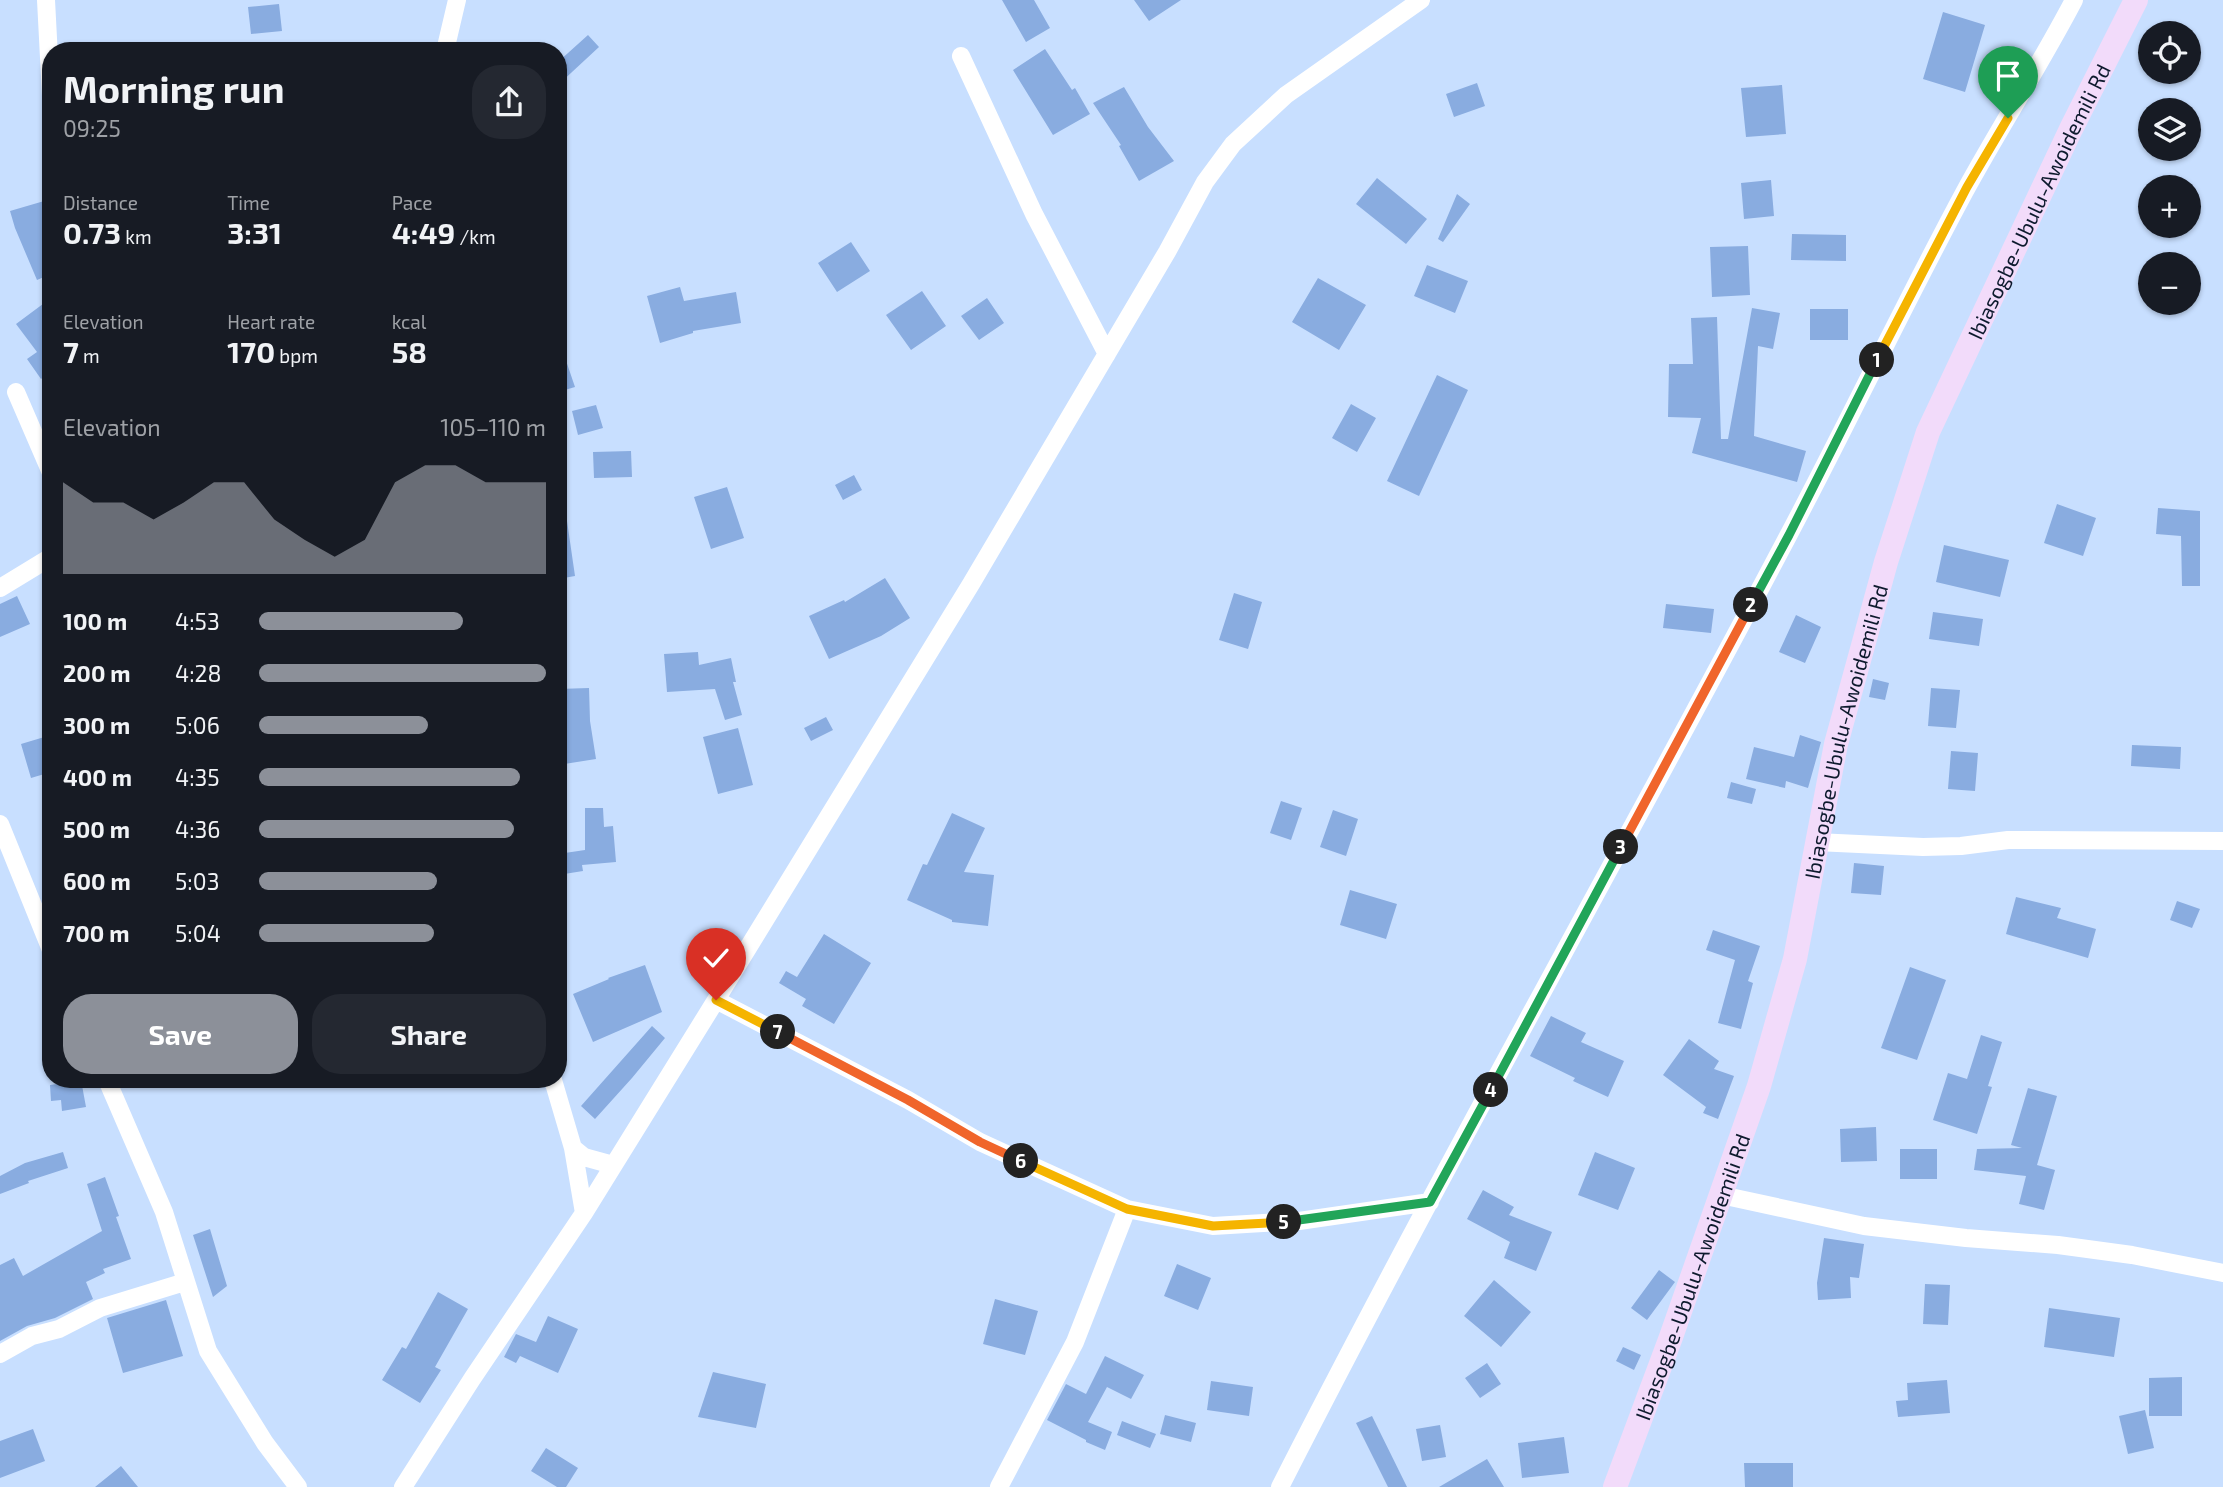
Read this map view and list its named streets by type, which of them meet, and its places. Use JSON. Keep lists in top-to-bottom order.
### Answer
{
  "streets": {
    "street": ["Ibiasogbe-Ubulu-Awoidemili Rd"]
  },
  "page": {
    "map_buttons": ["+", "−"],
    "heading": ["Morning run", "09:25"],
    "stats": [
      ["Distance", "0.73 km"],
      ["Time", "3:31"],
      ["Pace", "4:49 /km"],
      ["Elevation", "7 m"],
      ["Heart rate", "170 bpm"],
      ["kcal", "58"]
    ],
    "pins": [
      "1",
      "2",
      "3",
      "7",
      "4",
      "6",
      "5"
    ],
    "chart": ["Elevation", "105–110 m"],
    "list": [
      {
        "name": "100 m",
        "note": "4:53"
      },
      {
        "name": "200 m",
        "note": "4:28"
      },
      {
        "name": "300 m",
        "note": "5:06"
      },
      {
        "name": "400 m",
        "note": "4:35"
      },
      {
        "name": "500 m",
        "note": "4:36"
      },
      {
        "name": "600 m",
        "note": "5:03"
      },
      {
        "name": "700 m",
        "note": "5:04"
      }
    ],
    "buttons": ["Save", "Share"]
  }
}
